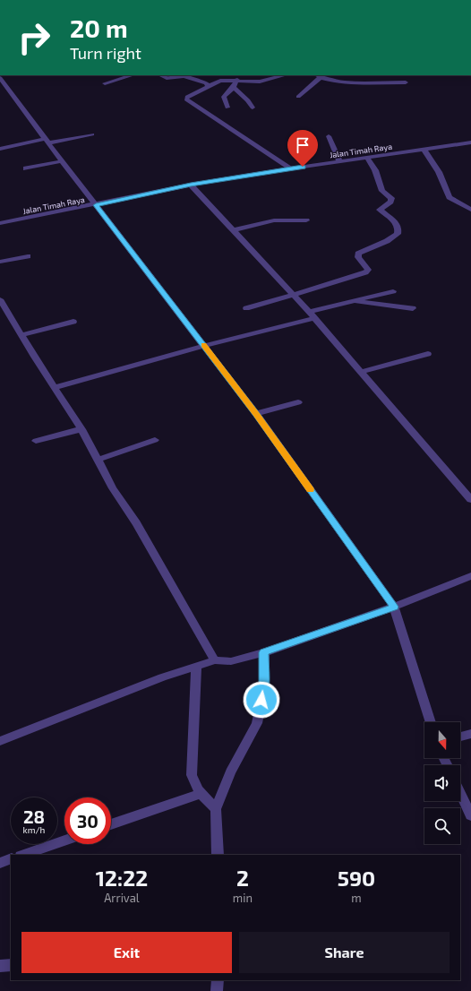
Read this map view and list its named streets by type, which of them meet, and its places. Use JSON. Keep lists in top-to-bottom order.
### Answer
{
  "streets": {
    "street": ["Jalan Timah Raya"]
  },
  "north": "bottom",
  "page": {
    "turn": ["20 m", "Turn right"],
    "speed": "28 km/h",
    "limit": "30",
    "eta": [
      "12:22",
      "Arrival",
      "2",
      "min",
      "590",
      "m"
    ],
    "buttons": ["Exit", "Share"]
  }
}
